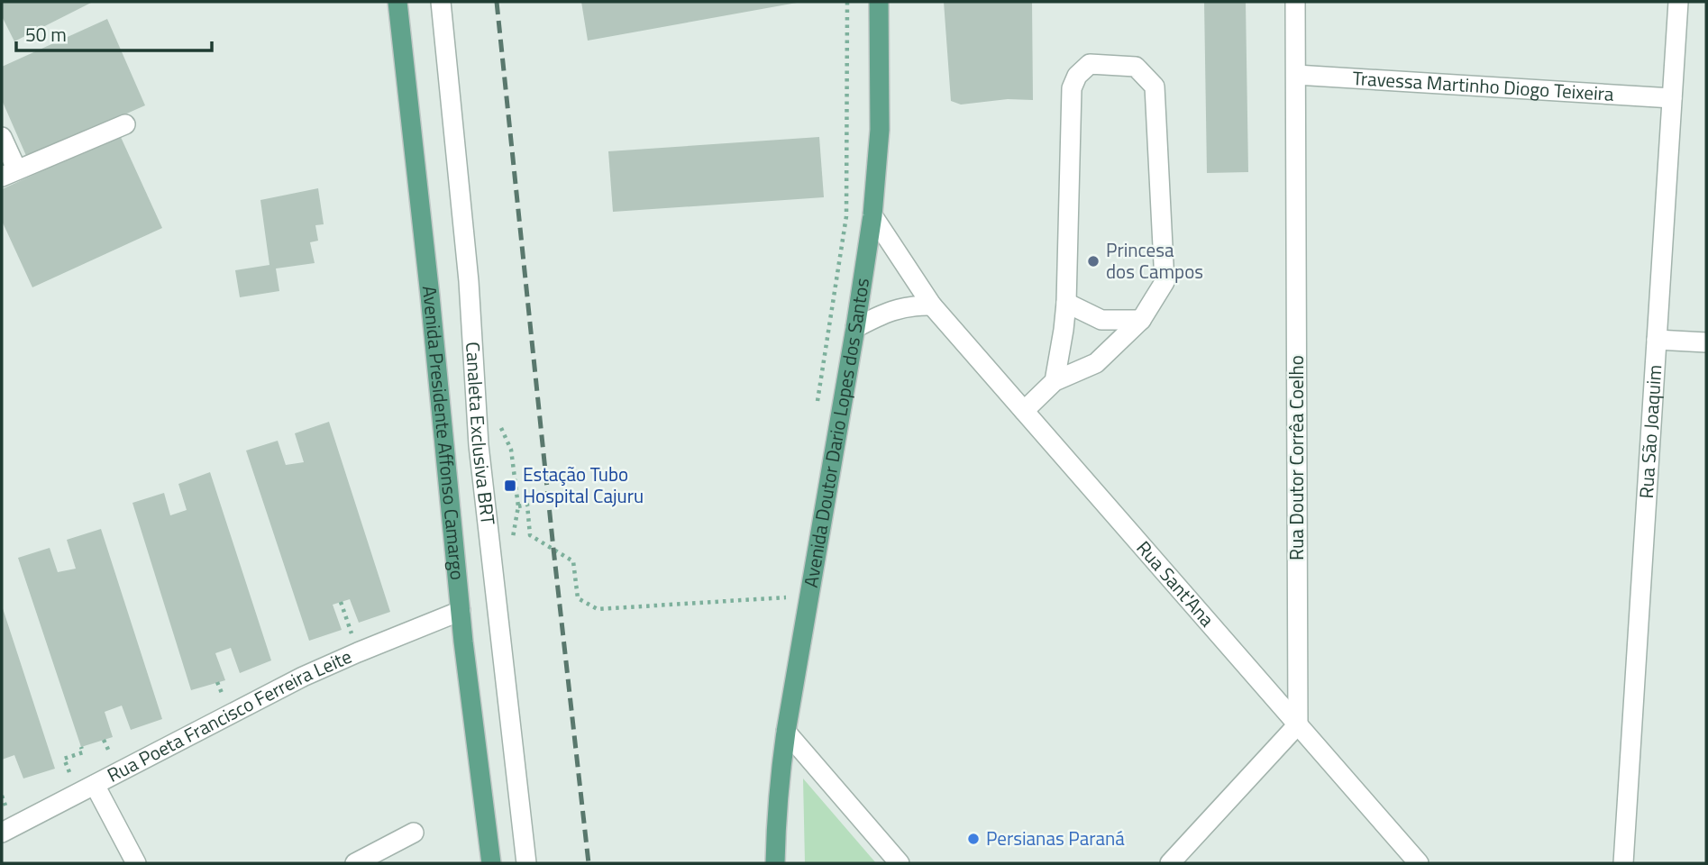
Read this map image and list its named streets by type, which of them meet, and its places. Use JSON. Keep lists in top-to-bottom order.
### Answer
{
  "streets": {
    "main road": ["Avenida Presidente Affonso Camargo", "Avenida Doutor Dario Lopes dos Santos"],
    "street": [
      "Travessa Martinho Diogo Teixeira",
      "Canaleta Exclusiva BRT",
      "Rua São Joaquim",
      "Rua Doutor Corrêa Coelho",
      "Rua Sant'Ana",
      "Rua Poeta Francisco Ferreira Leite"
    ]
  },
  "crossings": [
    ["Travessa Martinho Diogo Teixeira", "Rua São Joaquim"],
    ["Travessa Martinho Diogo Teixeira", "Rua Doutor Corrêa Coelho"],
    ["Avenida Presidente Affonso Camargo", "Rua Poeta Francisco Ferreira Leite"],
    ["Avenida Doutor Dario Lopes dos Santos", "Rua Sant'Ana"],
    ["Rua Doutor Corrêa Coelho", "Rua Sant'Ana"]
  ],
  "places": {
    "other": ["Princesa dos Campos", "Persianas Paraná"],
    "transit": ["Estação Tubo Hospital Cajuru"]
  },
  "scale_bar": "50 m"
}
